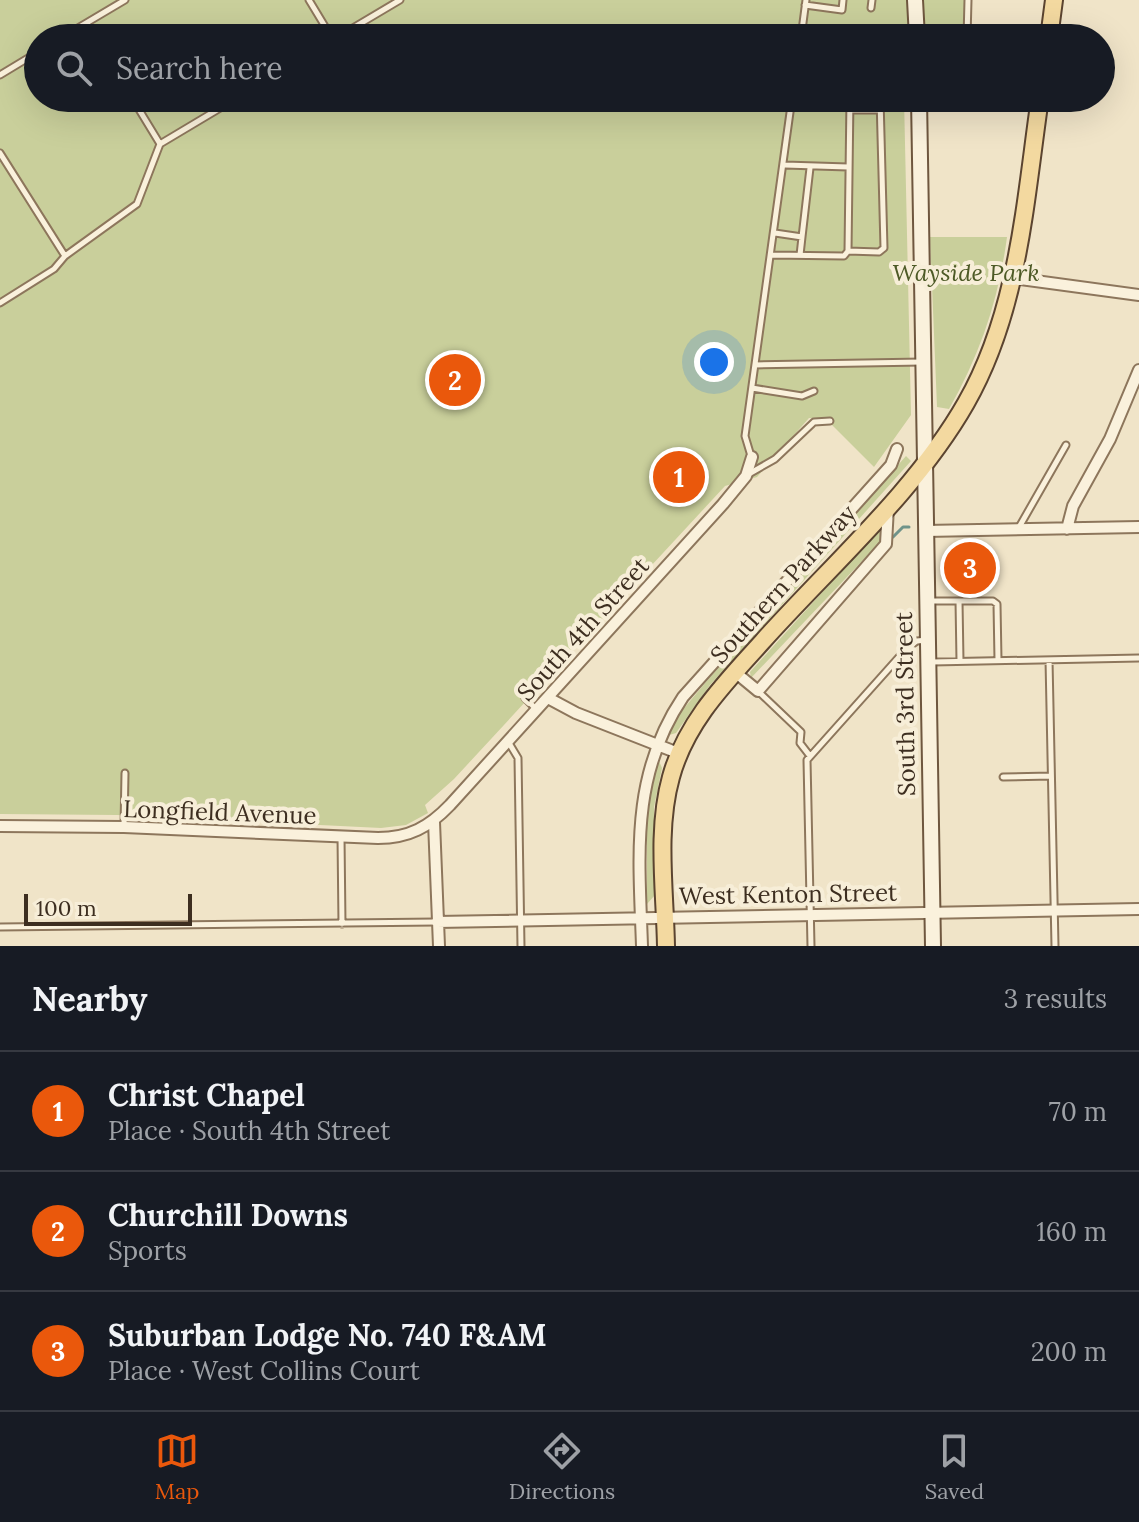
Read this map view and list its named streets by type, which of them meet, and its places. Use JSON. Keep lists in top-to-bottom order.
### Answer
{
  "streets": {
    "main road": ["Southern Parkway", "South 3rd Street"],
    "street": ["South 4th Street", "Longfield Avenue", "West Kenton Street"]
  },
  "crossings": [
    ["Southern Parkway", "South 3rd Street"],
    ["Southern Parkway", "West Kenton Street"],
    ["South 4th Street", "Longfield Avenue"],
    ["South 3rd Street", "West Kenton Street"]
  ],
  "parks": ["Wayside Park"],
  "scale_bar": "100 m",
  "page": {
    "search": "Search here",
    "pins": ["2", "1", "3"],
    "scale": "100 m",
    "heading": ["Nearby", "3 results"],
    "list": [
      {
        "mark": "1",
        "name": "Christ Chapel",
        "note": "Place · South 4th Street",
        "value": "70 m"
      },
      {
        "mark": "2",
        "name": "Churchill Downs",
        "note": "Sports",
        "value": "160 m"
      },
      {
        "mark": "3",
        "name": "Suburban Lodge No. 740 F&AM",
        "note": "Place · West Collins Court",
        "value": "200 m"
      }
    ],
    "nav": ["Map", "Directions", "Saved"]
  }
}
